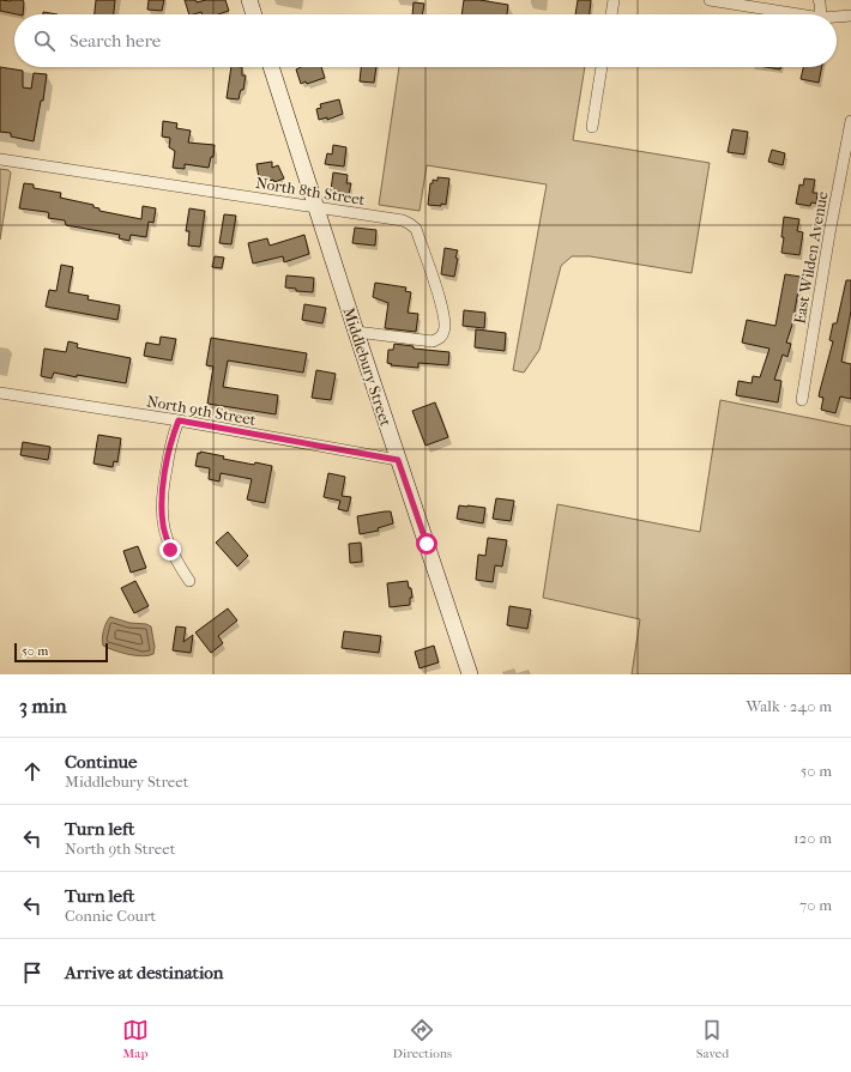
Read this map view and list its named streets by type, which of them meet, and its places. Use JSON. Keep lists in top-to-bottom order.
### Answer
{
  "streets": {
    "main road": ["Middlebury Street"],
    "street": ["North 8th Street", "East Wilden Avenue", "North 9th Street"]
  },
  "crossings": [
    ["North 8th Street", "Middlebury Street"],
    ["Middlebury Street", "North 9th Street"]
  ],
  "scale_bar": "50 m",
  "page": {
    "search": "Search here",
    "scale": "50 m",
    "heading": ["3 min", "Walk · 240 m"],
    "list": [
      ["Continue", "Middlebury Street", "50 m"],
      ["Turn left", "North 9th Street", "120 m"],
      ["Turn left", "Connie Court", "70 m"],
      "Arrive at destination"
    ],
    "nav": ["Map", "Directions", "Saved"]
  }
}
